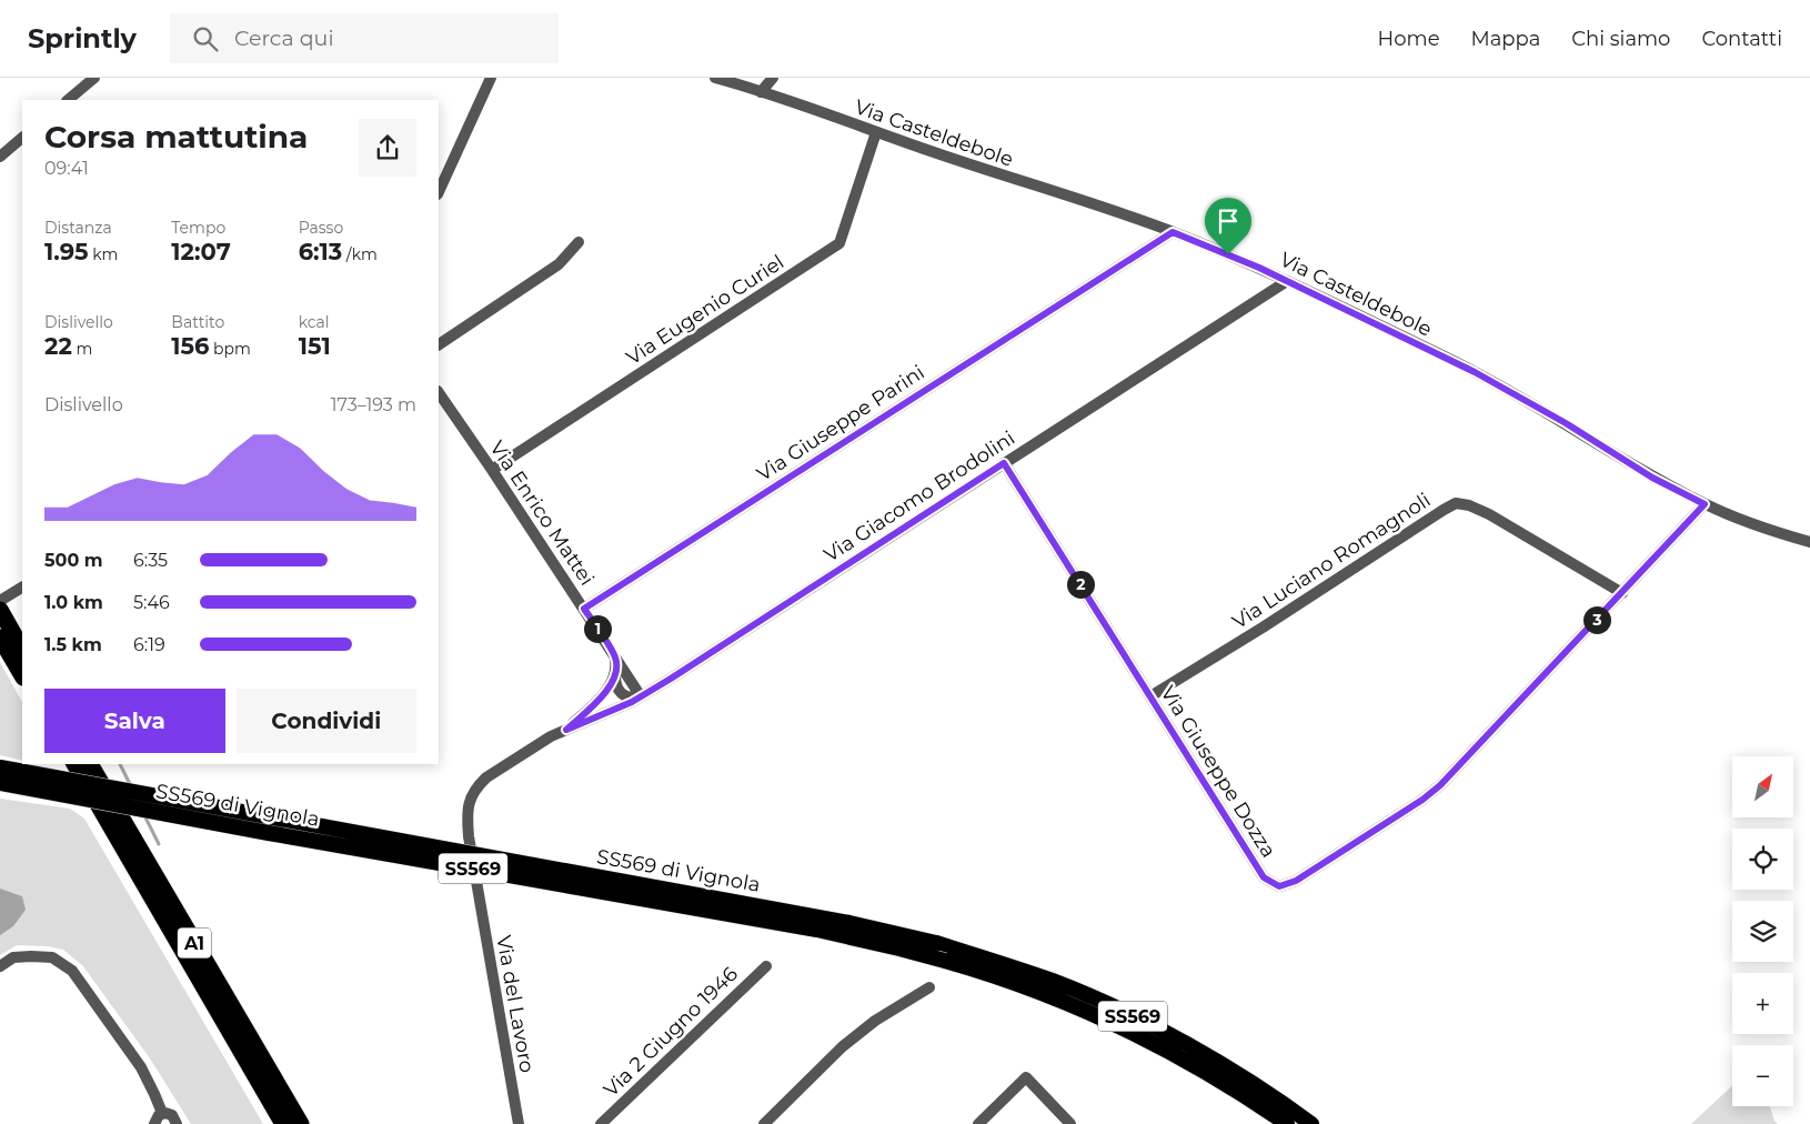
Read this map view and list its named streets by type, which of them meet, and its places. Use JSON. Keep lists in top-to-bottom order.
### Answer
{
  "streets": {
    "highway": ["SS569 di Vignola", "SS569", "A1"],
    "street": [
      "Via Casteldebole",
      "Via Eugenio Curiel",
      "Via Giuseppe Parini",
      "Via Giacomo Brodolini",
      "Via Enrico Mattei",
      "Via Luciano Romagnoli",
      "Via Giuseppe Dozza",
      "Via del Lavoro",
      "Via 2 Giugno 1946"
    ]
  },
  "crossings": [
    ["Via Casteldebole", "Via Eugenio Curiel"],
    ["Via Casteldebole", "Via Giuseppe Parini"],
    ["Via Casteldebole", "Via Giacomo Brodolini"],
    ["Via Casteldebole", "Via Giuseppe Dozza"],
    ["Via Eugenio Curiel", "Via Enrico Mattei"],
    ["Via Giuseppe Parini", "Via Enrico Mattei"],
    ["Via Giacomo Brodolini", "Via Enrico Mattei"],
    ["Via Giacomo Brodolini", "Via Giuseppe Dozza"],
    ["Via Giacomo Brodolini", "Via del Lavoro"],
    ["Via Luciano Romagnoli", "Via Giuseppe Dozza"]
  ],
  "north": "top right",
  "page": {
    "header": "Sprintly",
    "search": "Cerca qui",
    "nav": [
      "Home",
      "Mappa",
      "Chi siamo",
      "Contatti"
    ],
    "heading": ["Corsa mattutina", "09:41"],
    "stats": [
      ["Distanza", "1.95 km"],
      ["Tempo", "12:07"],
      ["Passo", "6:13 /km"],
      ["Dislivello", "22 m"],
      ["Battito", "156 bpm"],
      ["kcal", "151"]
    ],
    "chart": ["Dislivello", "173–193 m"],
    "list": [
      {
        "name": "500 m",
        "note": "6:35"
      },
      {
        "name": "1.0 km",
        "note": "5:46"
      },
      {
        "name": "1.5 km",
        "note": "6:19"
      }
    ],
    "pins": ["2", "3", "1"],
    "buttons": ["Salva", "Condividi"],
    "map_buttons": ["+", "−"]
  }
}
